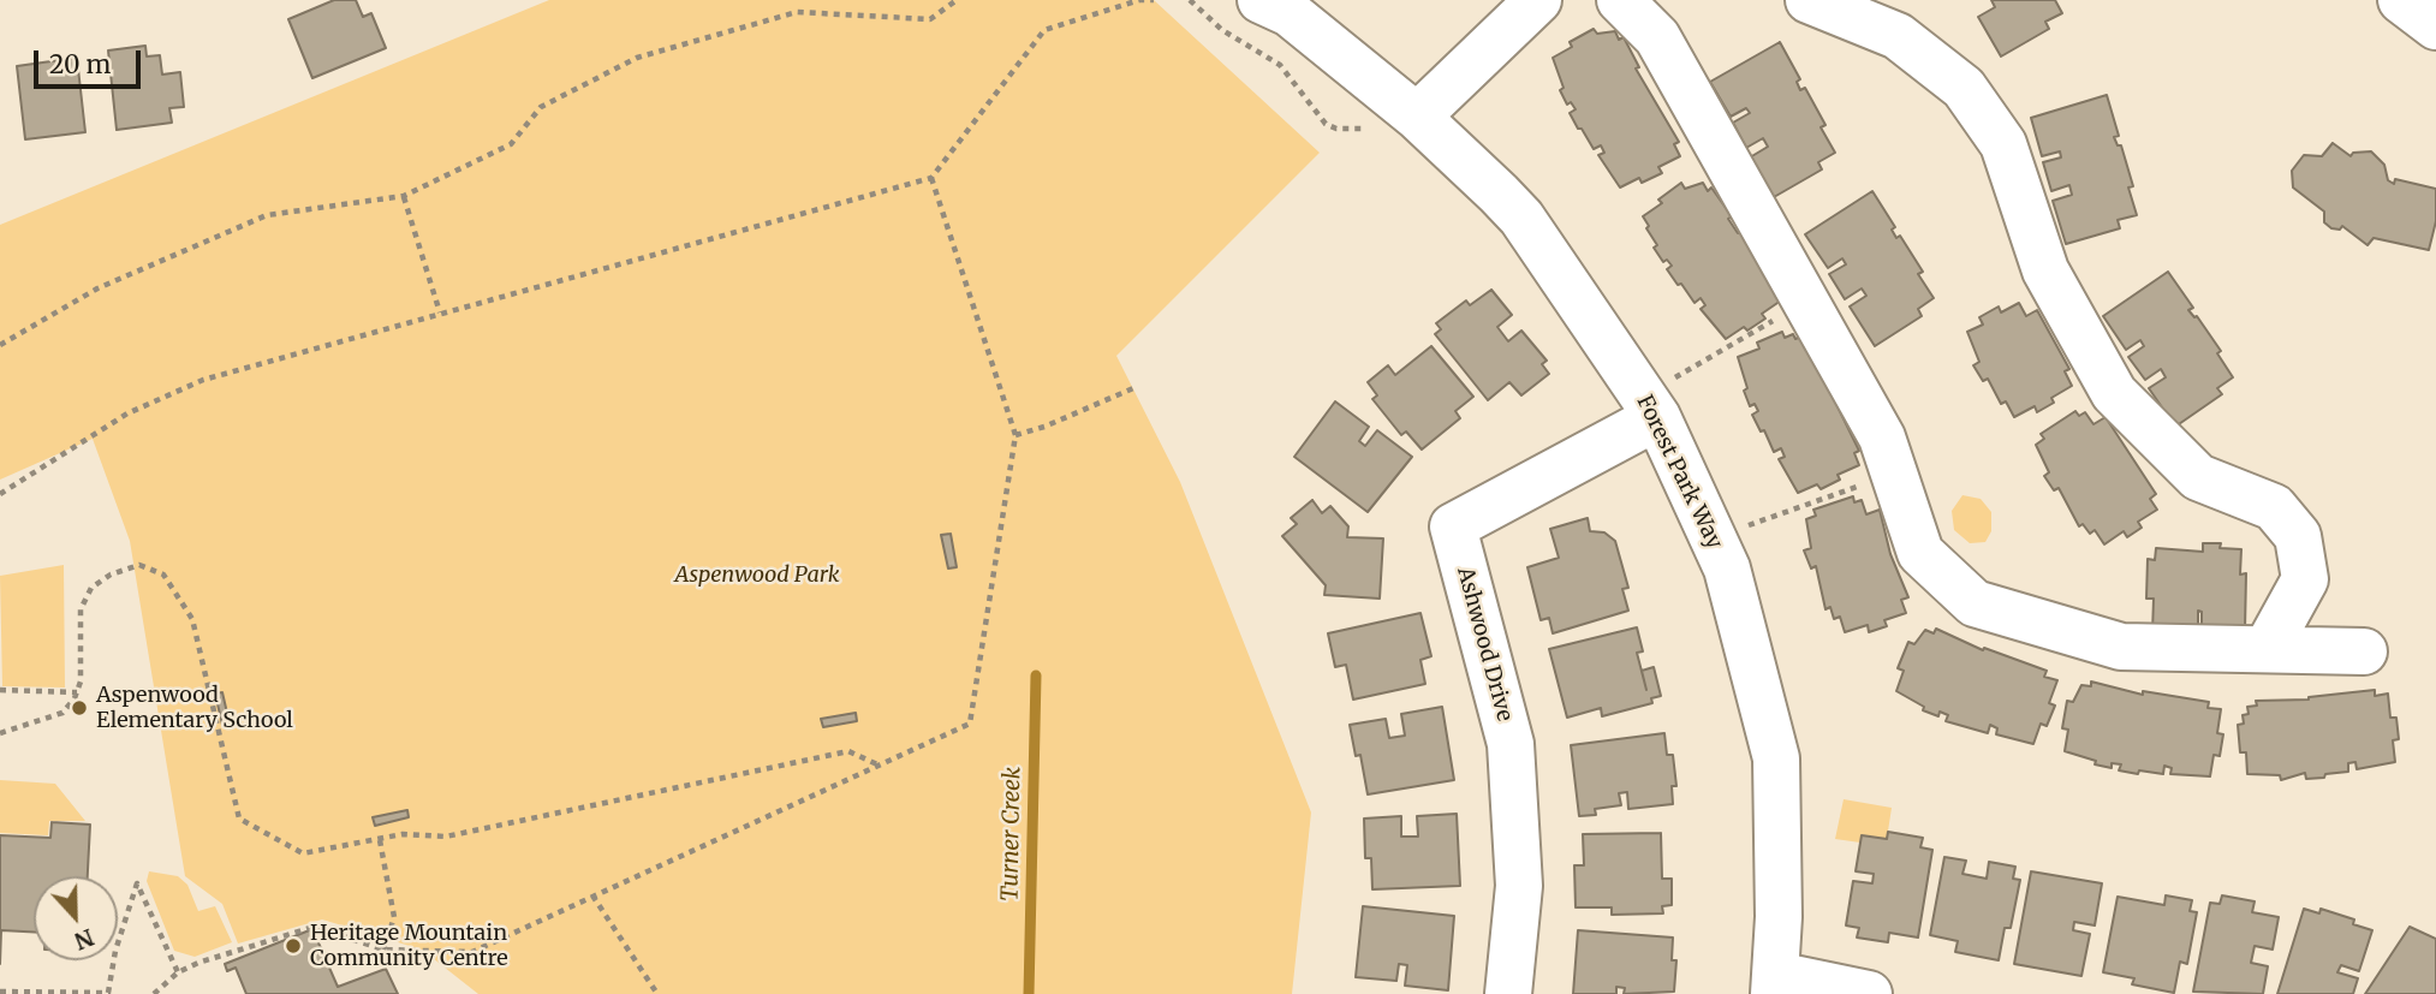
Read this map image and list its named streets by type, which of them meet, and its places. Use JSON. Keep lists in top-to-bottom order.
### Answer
{
  "streets": {
    "street": ["Forest Park Way", "Ashwood Drive"]
  },
  "crossings": [
    ["Forest Park Way", "Ashwood Drive"]
  ],
  "water": ["Turner Creek"],
  "parks": ["Aspenwood Park"],
  "places": ["Aspenwood Elementary School", "Heritage Mountain Community Centre"],
  "scale_bar": "20 m",
  "north": "bottom"
}
